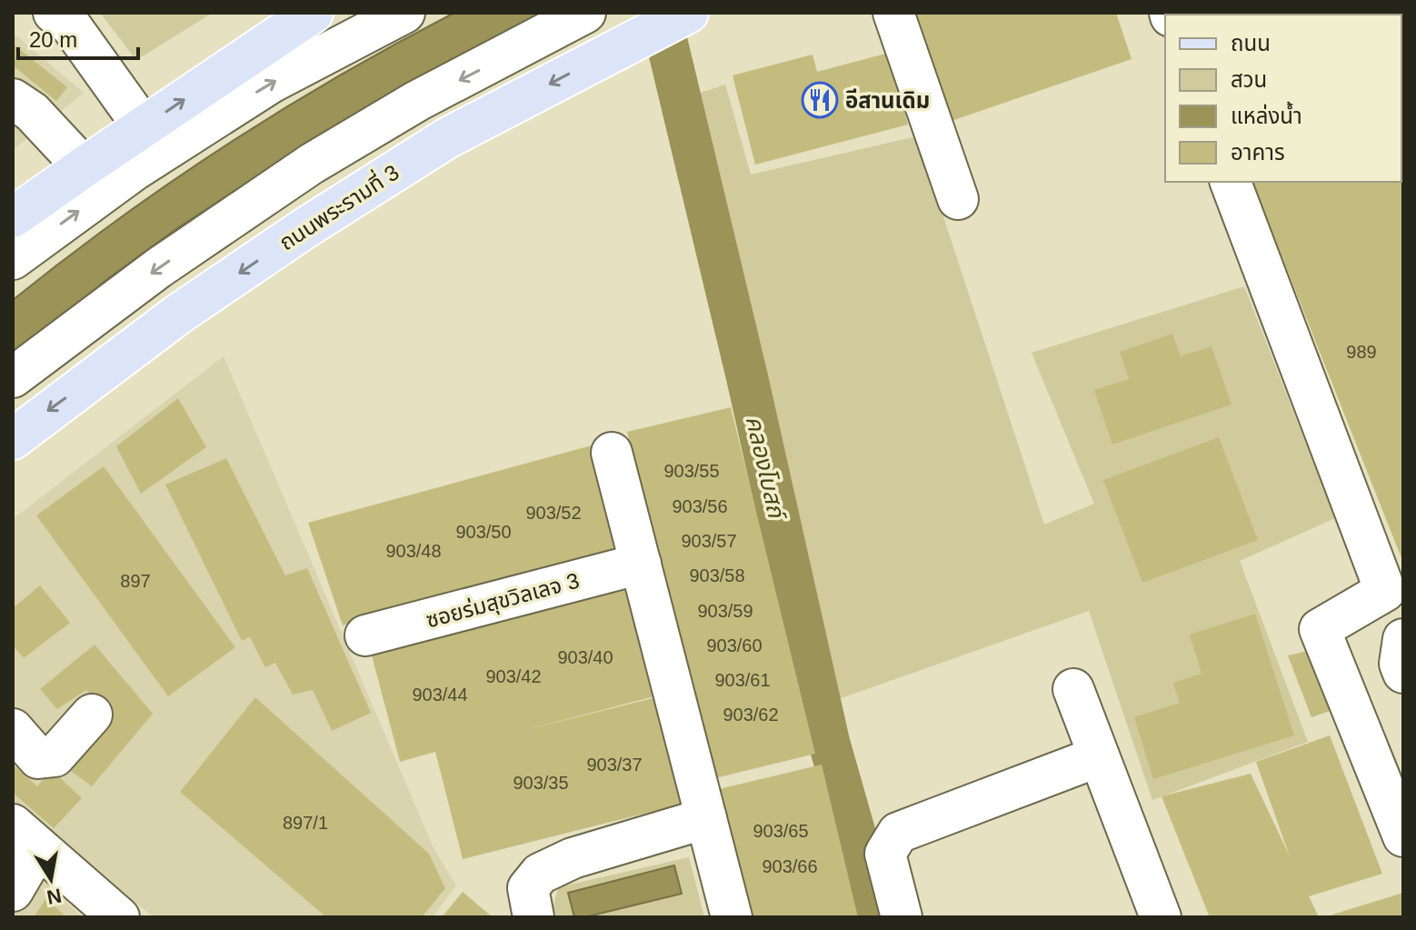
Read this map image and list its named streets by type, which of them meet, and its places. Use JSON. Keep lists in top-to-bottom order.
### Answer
{
  "streets": {
    "main road": ["ถนนพระรามที่ 3"],
    "street": ["ซอยร่มสุขวิลเลจ 3"]
  },
  "water": ["คลองโบสถ์"],
  "places": {
    "restaurant": ["อีสานเดิม"]
  },
  "house_numbers": [
    "989",
    "903/55",
    "903/56",
    "903/52",
    "903/50",
    "903/57",
    "903/48",
    "903/58",
    "897",
    "903/59",
    "903/60",
    "903/40",
    "903/42",
    "903/61",
    "903/44",
    "903/62",
    "903/37",
    "903/35",
    "897/1",
    "903/65",
    "903/66"
  ],
  "legend": [
    "ถนน",
    "สวน",
    "แหล่งน้ำ",
    "อาคาร"
  ],
  "scale_bar": "20 m",
  "north": "bottom"
}
